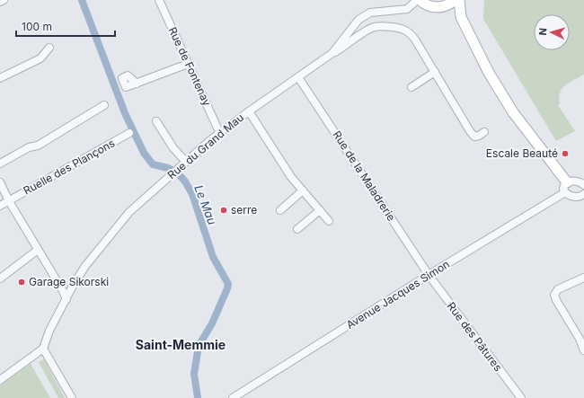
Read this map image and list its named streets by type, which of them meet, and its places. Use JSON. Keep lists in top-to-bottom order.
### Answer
{
  "streets": {
    "street": [
      "Rue de Fontenay",
      "Rue du Grand Mau",
      "Ruelle des Plançons",
      "Rue de la Maladrerie",
      "Avenue Jacques Simon",
      "Rue des Pâtures"
    ]
  },
  "crossings": [
    ["Rue de Fontenay", "Rue du Grand Mau"],
    ["Rue du Grand Mau", "Rue de la Maladrerie"],
    ["Rue de la Maladrerie", "Avenue Jacques Simon"],
    ["Rue de la Maladrerie", "Rue des Pâtures"],
    ["Avenue Jacques Simon", "Rue des Pâtures"]
  ],
  "districts": ["Saint-Memmie"],
  "water": ["Le Mau"],
  "places": ["Escale Beauté", "serre", "Garage Sikorski"],
  "scale_bar": "100 m",
  "north": "left"
}
